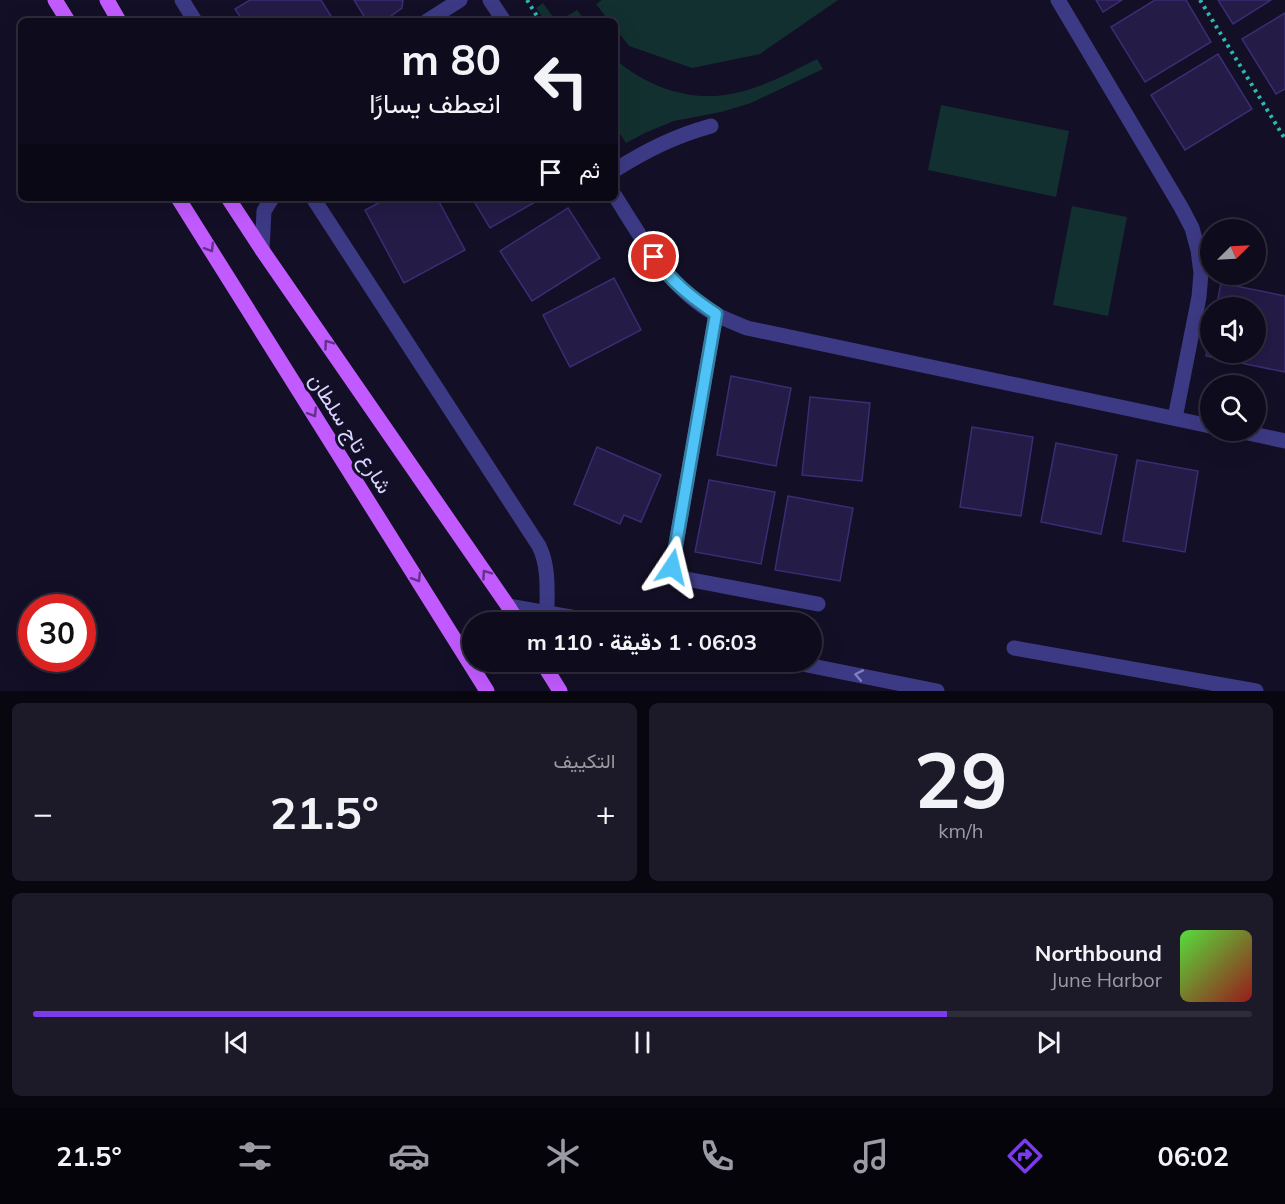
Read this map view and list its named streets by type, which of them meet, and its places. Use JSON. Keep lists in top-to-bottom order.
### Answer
{
  "streets": {
    "main road": ["شارع تاج سلطان"]
  },
  "north": "top right",
  "page": {
    "turn": ["80 m", "انعطف يسارًا"],
    "then": "ثم",
    "limit": "30",
    "trip": "06:03 · 1 دقيقة · 110 m",
    "tile": [
      ["29", "km/h"],
      "التكييف"
    ],
    "heat": ["−", "21.5°", "+"],
    "song": ["Northbound", "June Harbor"],
    "tabs": ["06:02", "21.5°"]
  }
}
